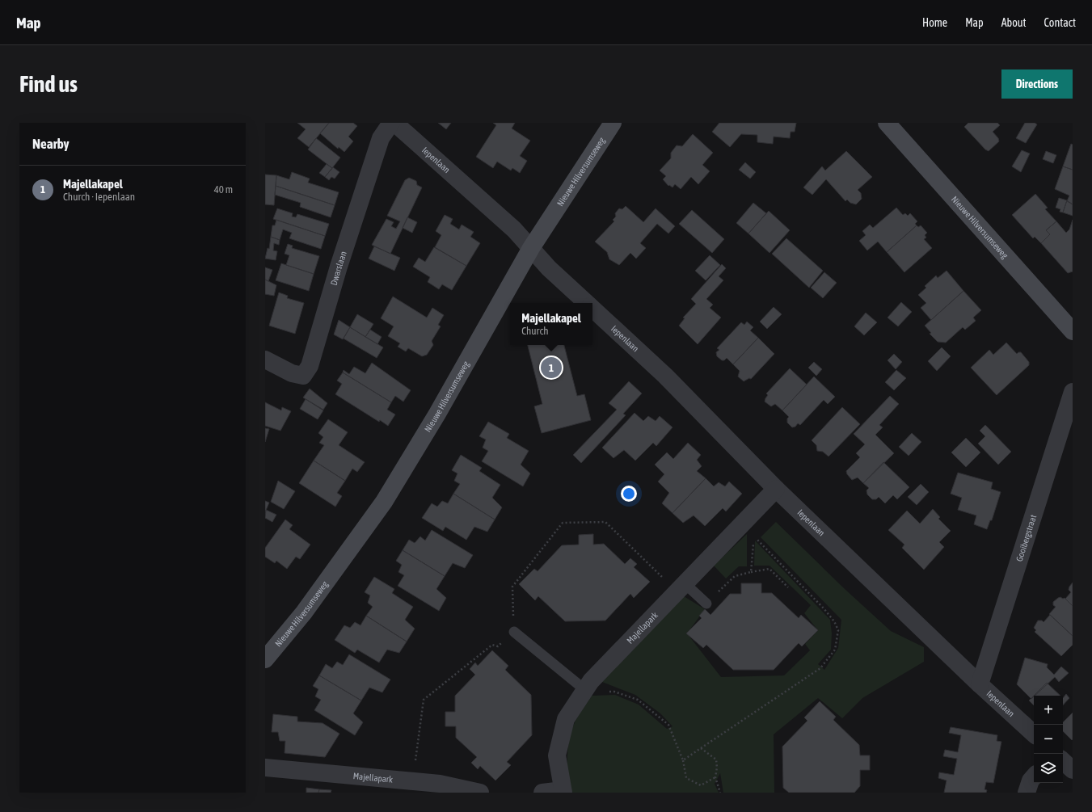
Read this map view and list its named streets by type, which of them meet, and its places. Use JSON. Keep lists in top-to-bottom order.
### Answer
{
  "streets": {
    "street": [
      "Iepenlaan",
      "Nieuwe Hilversumseweg",
      "Dwarslaan",
      "Gooibergstraat",
      "Majellapark"
    ]
  },
  "crossings": [
    ["Iepenlaan", "Nieuwe Hilversumseweg"],
    ["Iepenlaan", "Gooibergstraat"],
    ["Iepenlaan", "Majellapark"]
  ],
  "page": {
    "header": "Map",
    "nav": [
      "Home",
      "Map",
      "About",
      "Contact"
    ],
    "buttons": "Directions",
    "title": "Find us",
    "heading": "Nearby",
    "list": [
      {
        "mark": "1",
        "name": "Majellakapel",
        "note": "Church · Iepenlaan",
        "value": "40 m"
      }
    ],
    "popup": ["Majellakapel", "Church"],
    "pins": "1",
    "map_buttons": ["+", "−"]
  }
}
